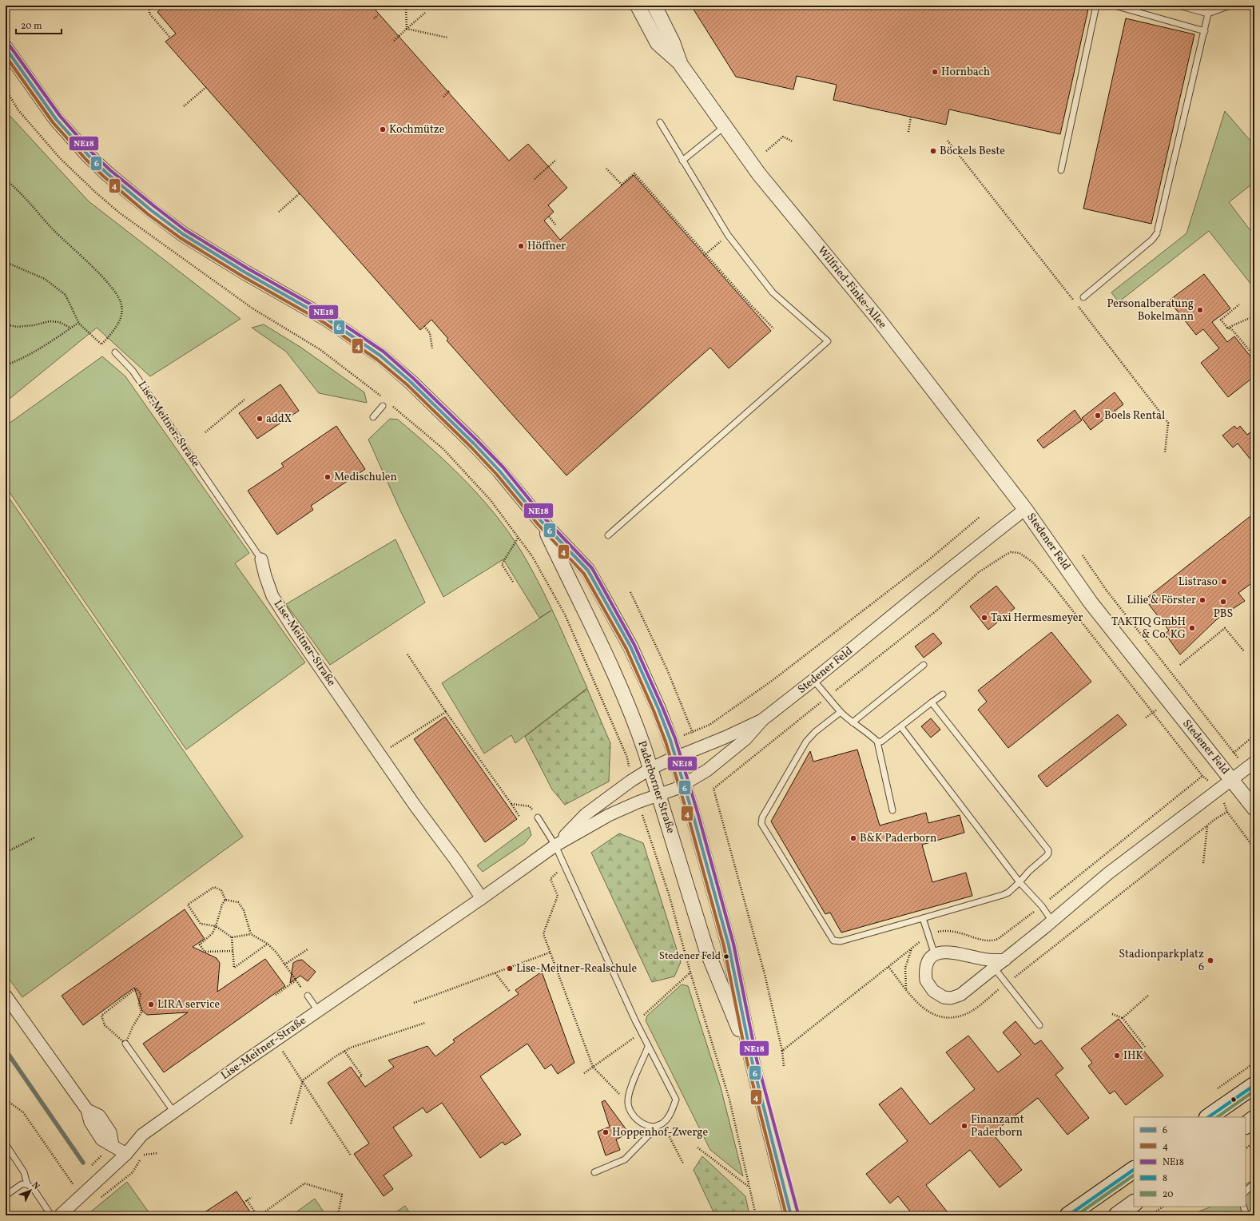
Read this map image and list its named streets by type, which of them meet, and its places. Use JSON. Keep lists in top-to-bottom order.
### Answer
{
  "streets": {
    "street": [
      "Wilfried-Finke-Allee",
      "Lise-Meitner-Straße",
      "Stedener Feld",
      "Paderborner Straße"
    ]
  },
  "crossings": [
    ["Wilfried-Finke-Allee", "Stedener Feld"],
    ["Lise-Meitner-Straße", "Stedener Feld"],
    ["Lise-Meitner-Straße", "Paderborner Straße"],
    ["Stedener Feld", "Paderborner Straße"]
  ],
  "places": [
    "Hornbach",
    "Kochmütze",
    "Böckels Beste",
    "Höffner",
    "Personalberatung Bokelmann",
    "Boels Rental",
    "addX",
    "Medischulen",
    "Listraso",
    "Lilie & Förster",
    "PBS",
    "Taxi Hermesmeyer",
    "TAKTIQ GmbH & Co. KG",
    "B&K Paderborn",
    "Stedener Feld",
    "Stadionparkplatz 6",
    "Lise-Meitner-Realschule",
    "LIRA service",
    "IHK",
    "Finanzamt Paderborn",
    "Hoppenhof-Zwerge"
  ],
  "lines": [
    "transit line NE18",
    "transit line 6",
    "transit line 4",
    "transit line 8",
    "transit line 20"
  ],
  "legend": [
    "6",
    "4",
    "NE18",
    "8",
    "20"
  ],
  "scale_bar": "20 m",
  "north": "top right"
}
